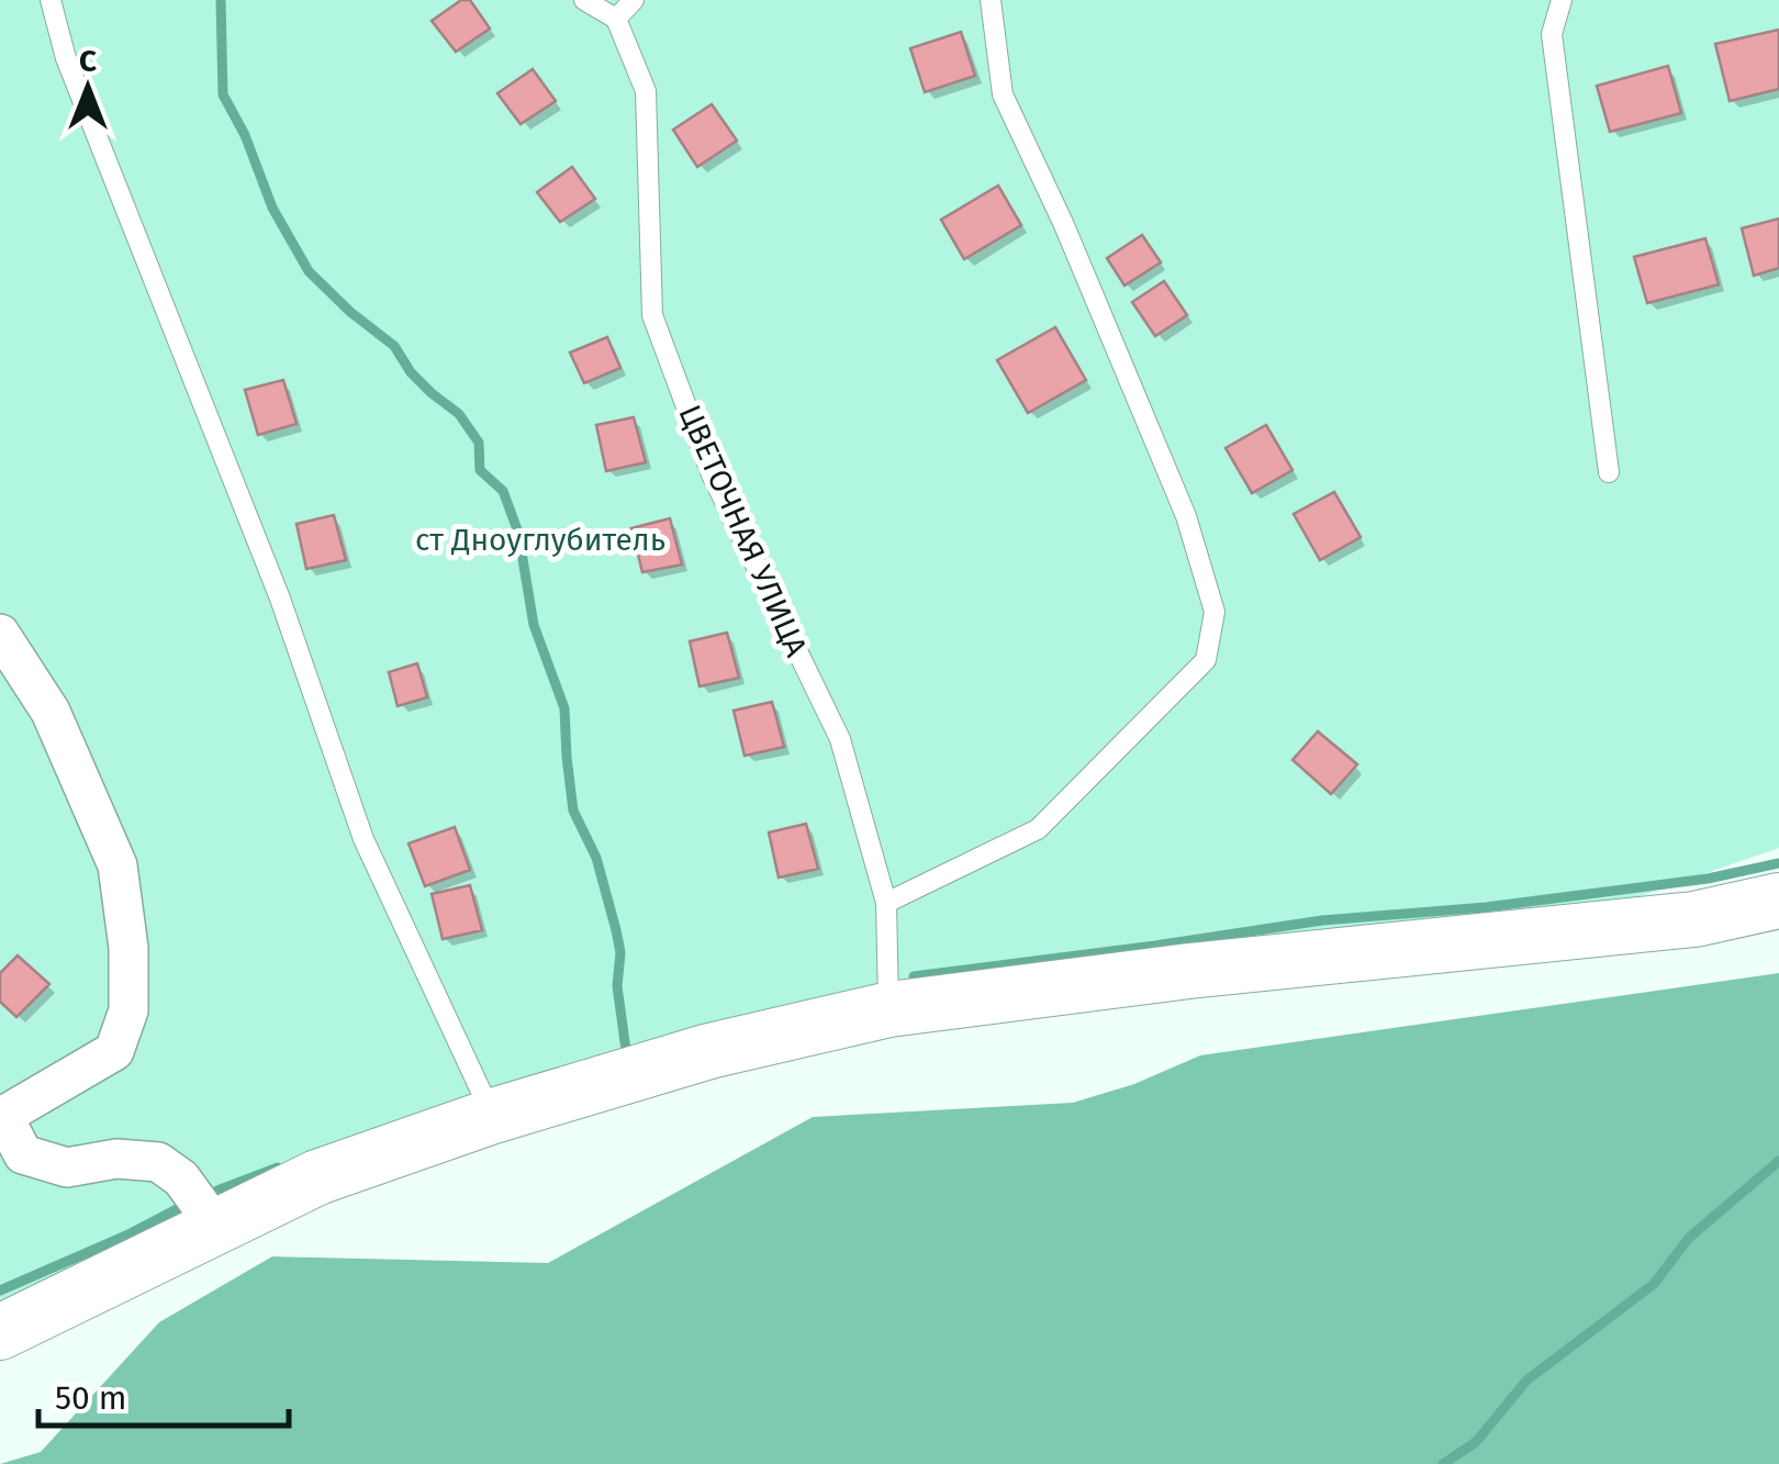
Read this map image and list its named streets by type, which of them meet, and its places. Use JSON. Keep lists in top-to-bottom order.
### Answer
{
  "streets": {
    "lane": ["ЦВЕТОЧНАЯ УЛИЦА"]
  },
  "parks": ["ст Дноуглубитель"],
  "scale_bar": "50 m",
  "north": "top"
}
